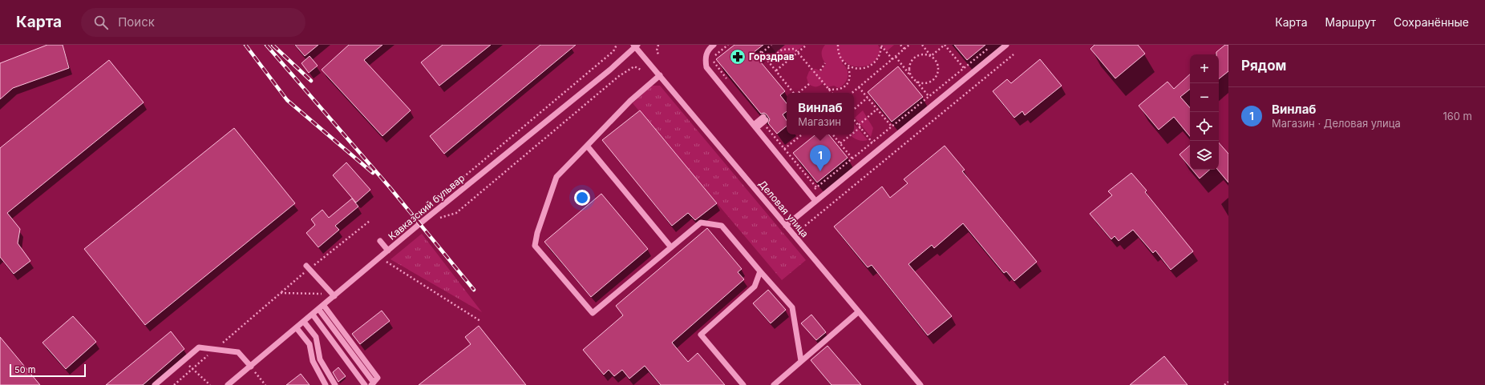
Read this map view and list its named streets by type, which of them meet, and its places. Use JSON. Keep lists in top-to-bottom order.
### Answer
{
  "streets": {
    "street": ["Кавказский бульвар", "Деловая улица"]
  },
  "crossings": [
    ["Кавказский бульвар", "Деловая улица"]
  ],
  "places": {
    "pharmacy": ["Горздрав"]
  },
  "scale_bar": "50 m",
  "page": {
    "header": "Карта",
    "search": "Поиск",
    "nav": ["Карта", "Маршрут", "Сохранённые"],
    "heading": "Рядом",
    "map_buttons": ["+", "−"],
    "list": [
      {
        "mark": "1",
        "name": "Винлаб",
        "note": "Магазин · Деловая улица",
        "value": "160 m"
      }
    ],
    "popup": ["Винлаб", "Магазин"],
    "pins": "1",
    "scale": "50 m"
  }
}
